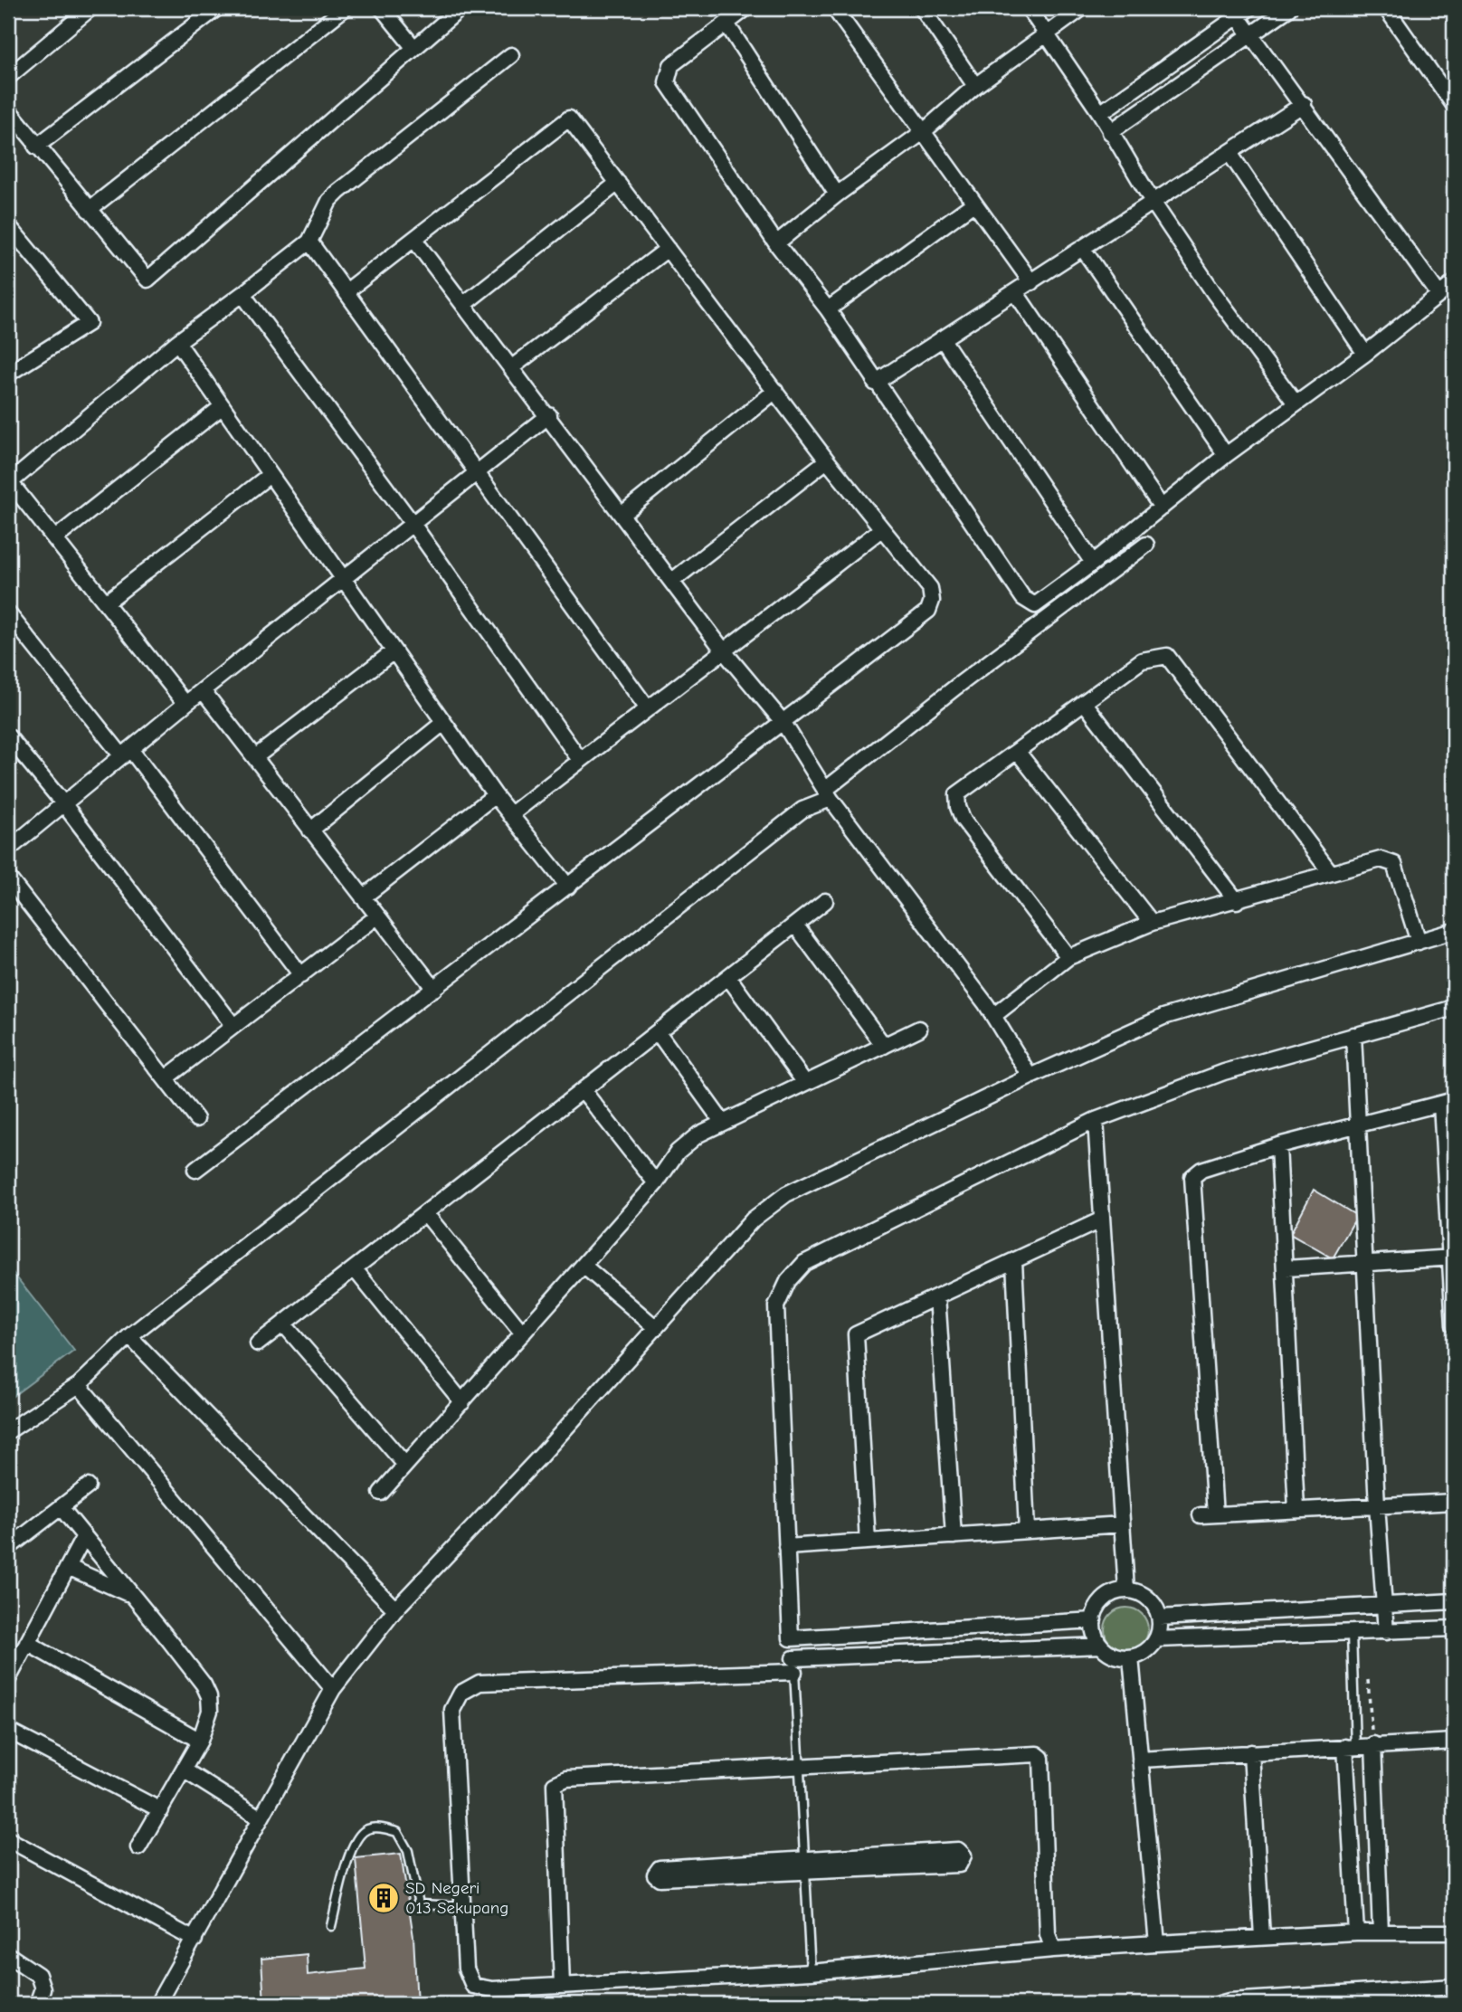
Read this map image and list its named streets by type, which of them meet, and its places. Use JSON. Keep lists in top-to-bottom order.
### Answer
{
  "places": {
    "building": ["SD Negeri 013 Sekupang"]
  }
}
